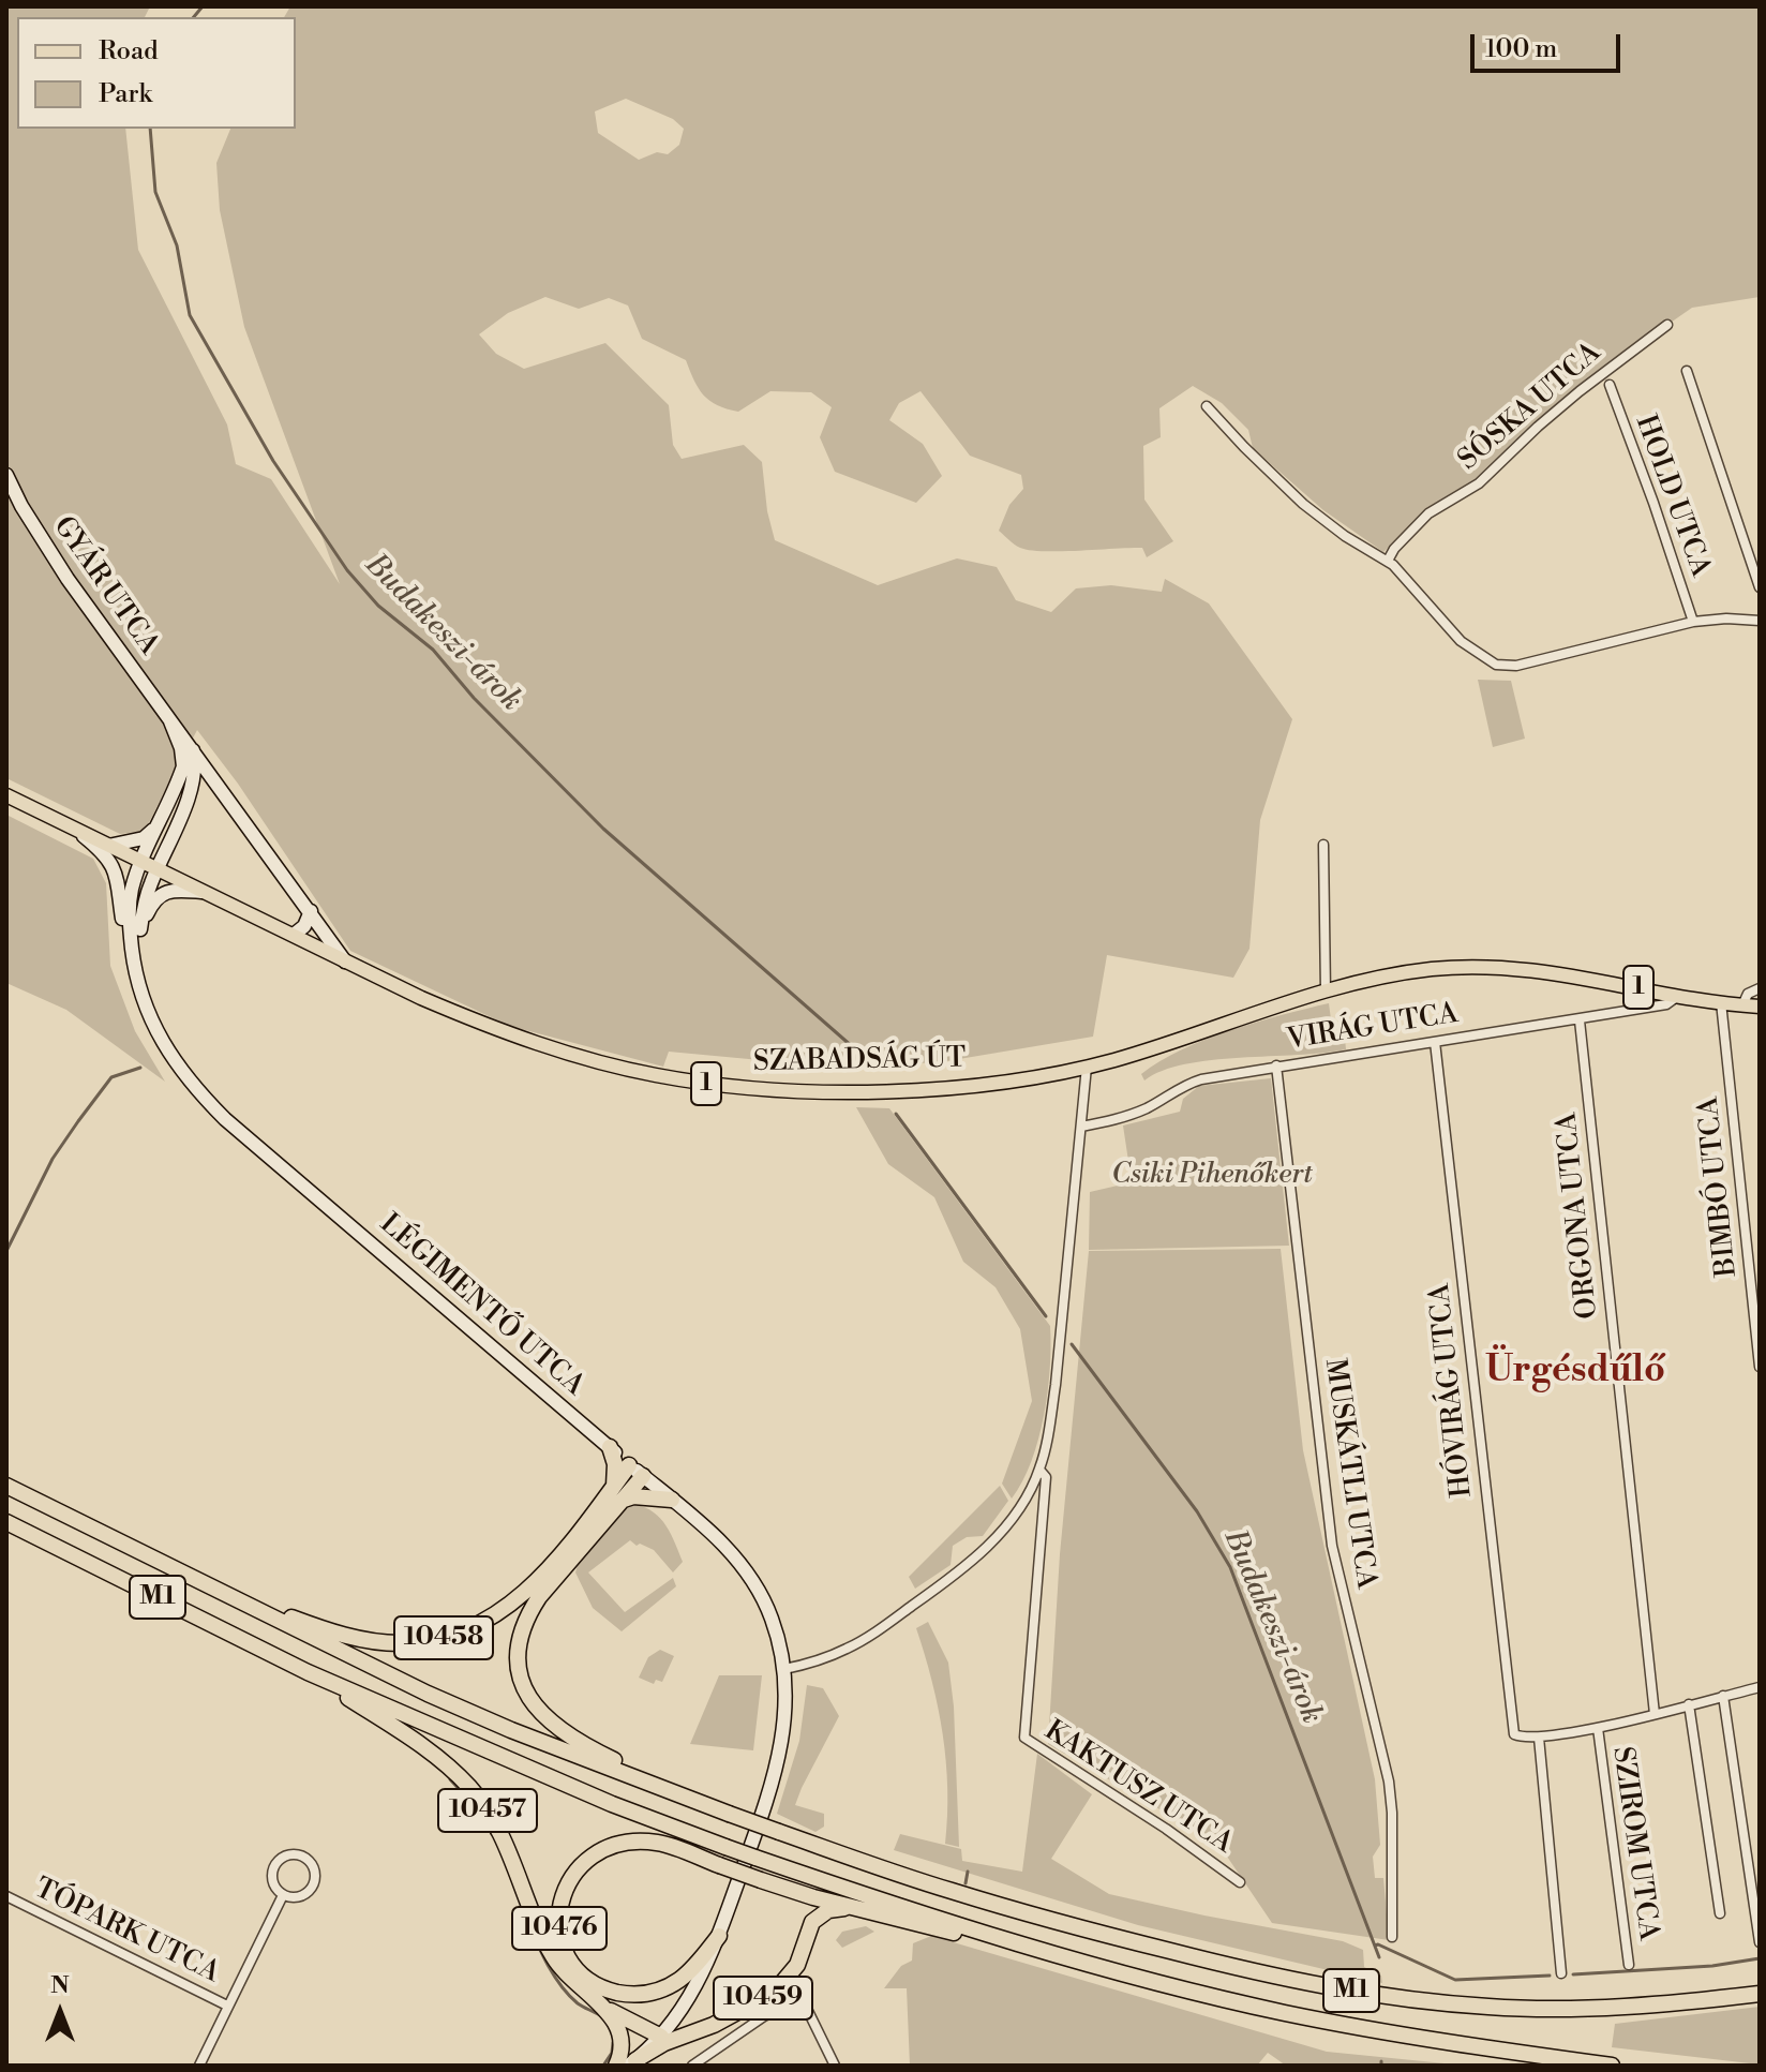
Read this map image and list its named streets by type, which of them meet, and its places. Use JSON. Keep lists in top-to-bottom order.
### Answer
{
  "streets": {
    "highway": [
      "M1",
      "10458",
      "10457",
      "10476",
      "10459"
    ],
    "main road": [
      "GYÁR UTCA",
      "1",
      "SZABADSÁG ÚT",
      "LÉGIMENTŐ UTCA"
    ],
    "street": [
      "SÓSKA UTCA",
      "HOLD UTCA",
      "VIRÁG UTCA",
      "BIMBÓ UTCA",
      "ORGONA UTCA",
      "HÓVIRÁG UTCA",
      "MUSKÁTLI UTCA",
      "KAKTUSZ UTCA",
      "SZIROM UTCA",
      "TÓPARK UTCA"
    ]
  },
  "crossings": [
    ["GYÁR UTCA", "1"],
    ["GYÁR UTCA", "SZABADSÁG ÚT"],
    ["GYÁR UTCA", "LÉGIMENTŐ UTCA"],
    ["1", "SZABADSÁG ÚT"],
    ["1", "LÉGIMENTŐ UTCA"],
    ["VIRÁG UTCA", "SZABADSÁG ÚT"],
    ["VIRÁG UTCA", "ORGONA UTCA"],
    ["VIRÁG UTCA", "HÓVIRÁG UTCA"],
    ["VIRÁG UTCA", "MUSKÁTLI UTCA"],
    ["SZABADSÁG ÚT", "BIMBÓ UTCA"],
    ["LÉGIMENTŐ UTCA", "10458"],
    ["LÉGIMENTŐ UTCA", "10457"],
    ["LÉGIMENTŐ UTCA", "10476"],
    ["LÉGIMENTŐ UTCA", "10459"],
    ["M1", "10458"],
    ["M1", "10457"],
    ["M1", "10476"],
    ["10476", "10459"]
  ],
  "districts": ["Ürgésdűlő"],
  "water": ["Budakeszi-árok"],
  "parks": ["Csiki Pihenőkert"],
  "legend": ["Road", "Park"],
  "scale_bar": "100 m",
  "north": "top"
}
